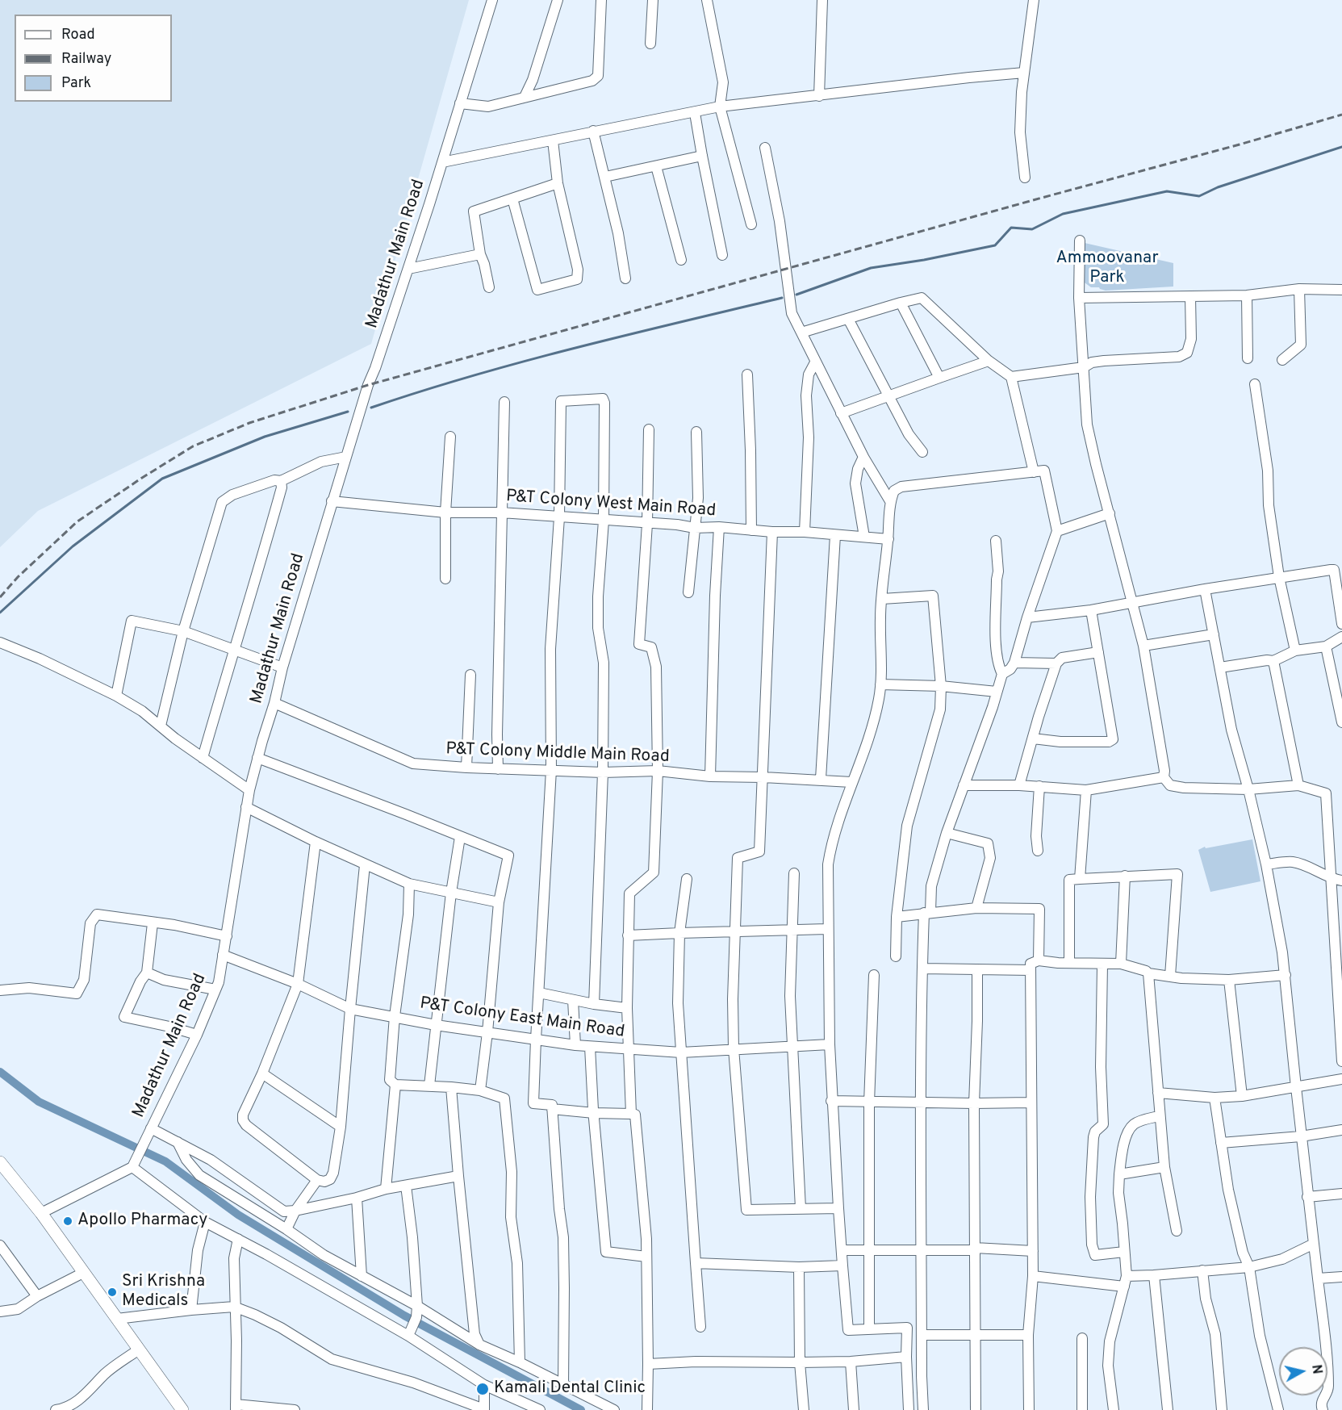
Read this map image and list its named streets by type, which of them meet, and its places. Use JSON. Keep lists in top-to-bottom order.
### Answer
{
  "streets": {
    "street": [
      "Madathur Main Road",
      "P&T Colony West Main Road",
      "P&T Colony Middle Main Road",
      "P&T Colony East Main Road"
    ]
  },
  "crossings": [
    ["Madathur Main Road", "P&T Colony West Main Road"],
    ["Madathur Main Road", "P&T Colony Middle Main Road"],
    ["Madathur Main Road", "P&T Colony East Main Road"]
  ],
  "parks": ["Ammoovanar Park"],
  "places": ["Apollo Pharmacy", "Sri Krishna Medicals", "Kamali Dental Clinic"],
  "legend": ["Road", "Railway", "Park"],
  "north": "right"
}
